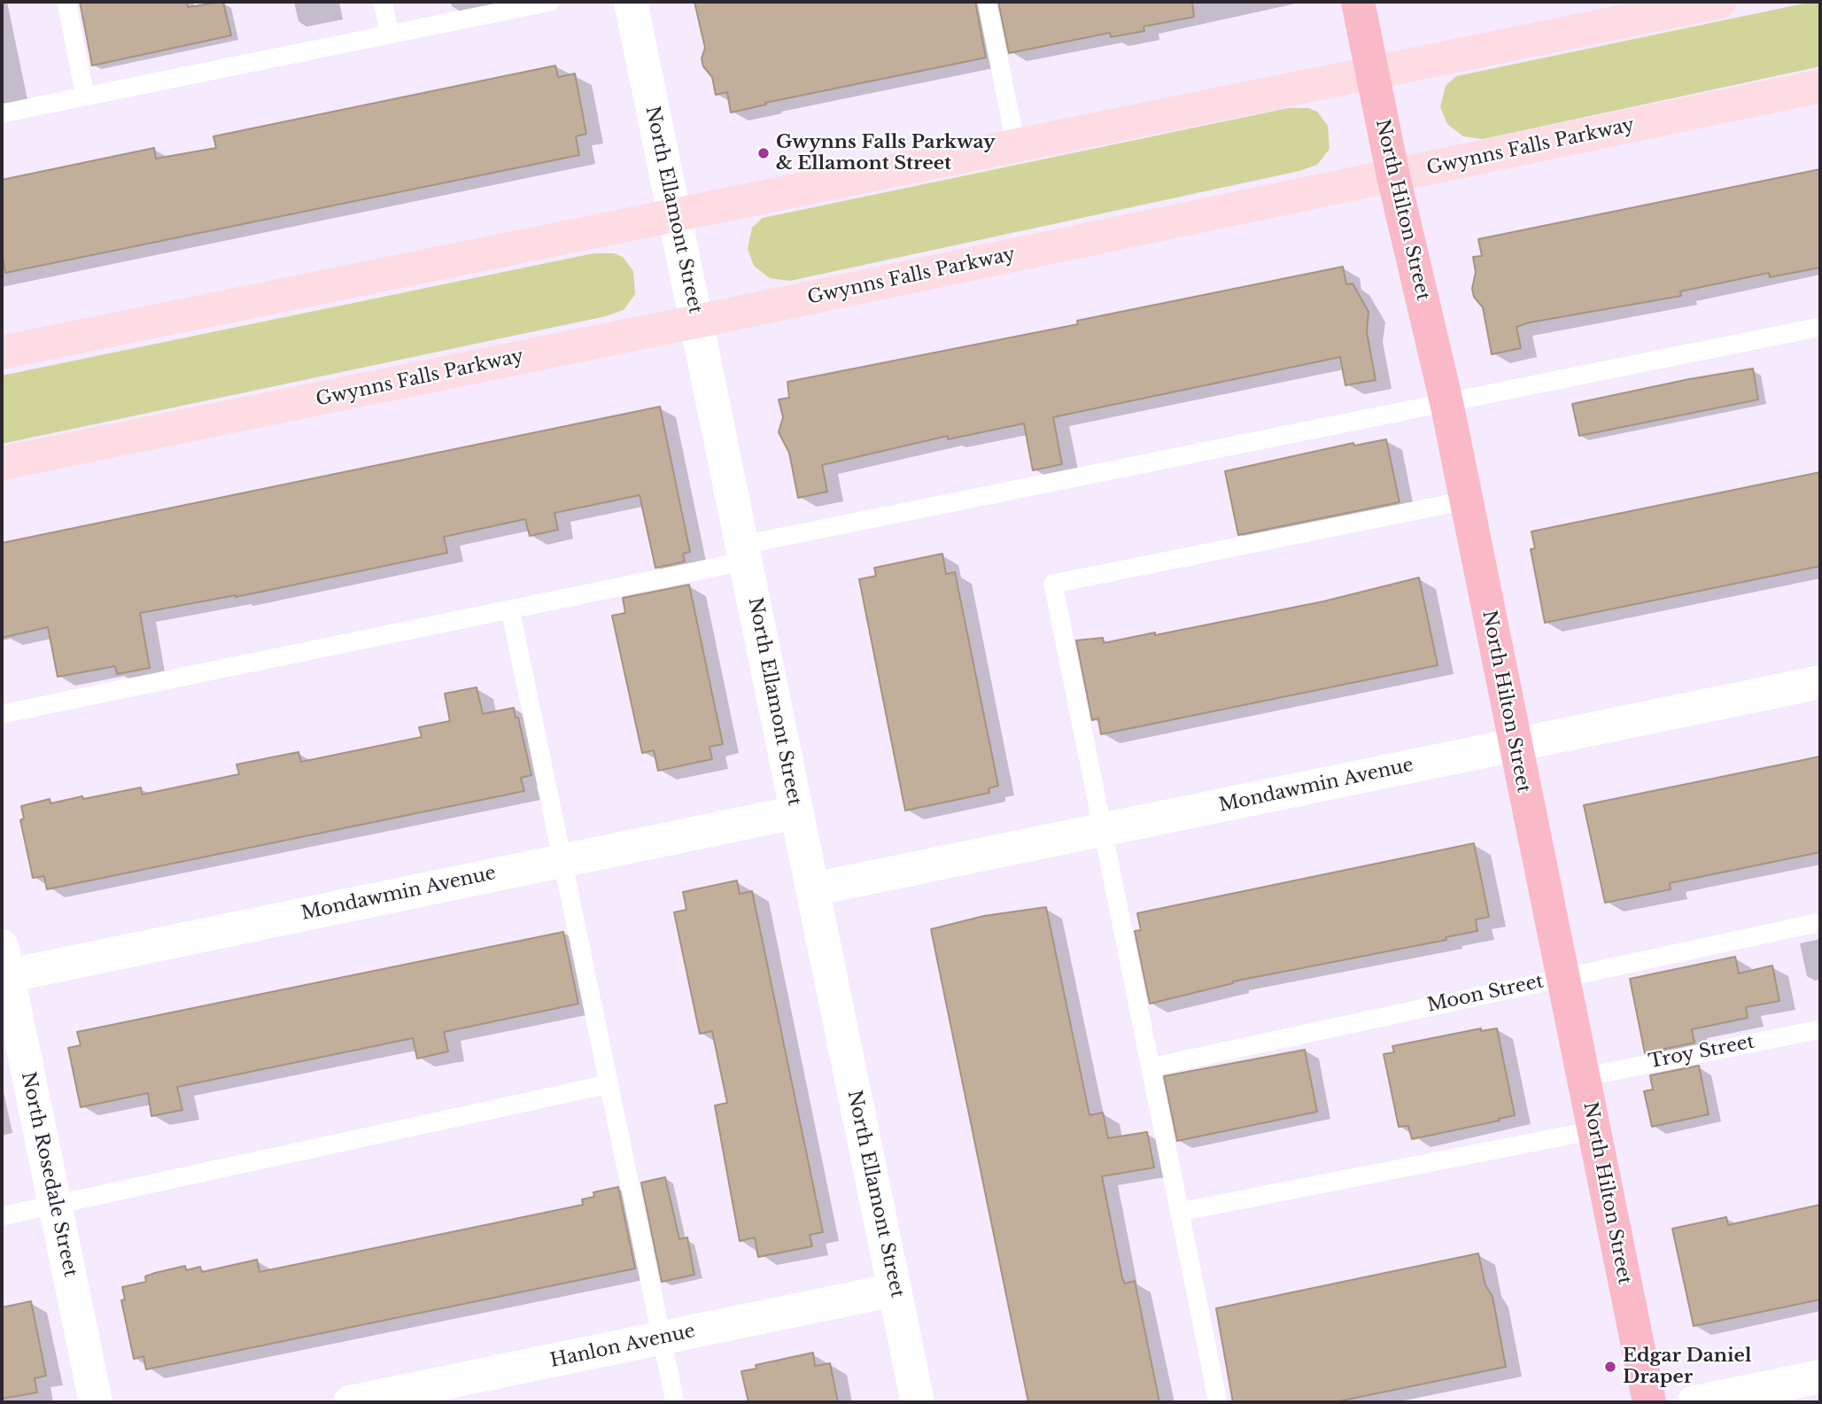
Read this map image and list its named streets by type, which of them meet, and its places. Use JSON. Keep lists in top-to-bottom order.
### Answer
{
  "streets": {
    "main road": ["Gwynns Falls Parkway", "North Hilton Street"],
    "street": [
      "North Ellamont Street",
      "Mondawmin Avenue",
      "North Rosedale Street",
      "Hanlon Avenue"
    ],
    "lane": ["Moon Street", "Troy Street"]
  },
  "crossings": [
    ["Gwynns Falls Parkway", "North Ellamont Street"],
    ["Gwynns Falls Parkway", "North Hilton Street"],
    ["North Ellamont Street", "Mondawmin Avenue"],
    ["North Ellamont Street", "Hanlon Avenue"],
    ["North Hilton Street", "Mondawmin Avenue"],
    ["North Hilton Street", "Moon Street"],
    ["North Hilton Street", "Troy Street"],
    ["Mondawmin Avenue", "North Rosedale Street"]
  ],
  "places": ["Gwynns Falls Parkway & Ellamont Street", "Edgar Daniel Draper"]
}
